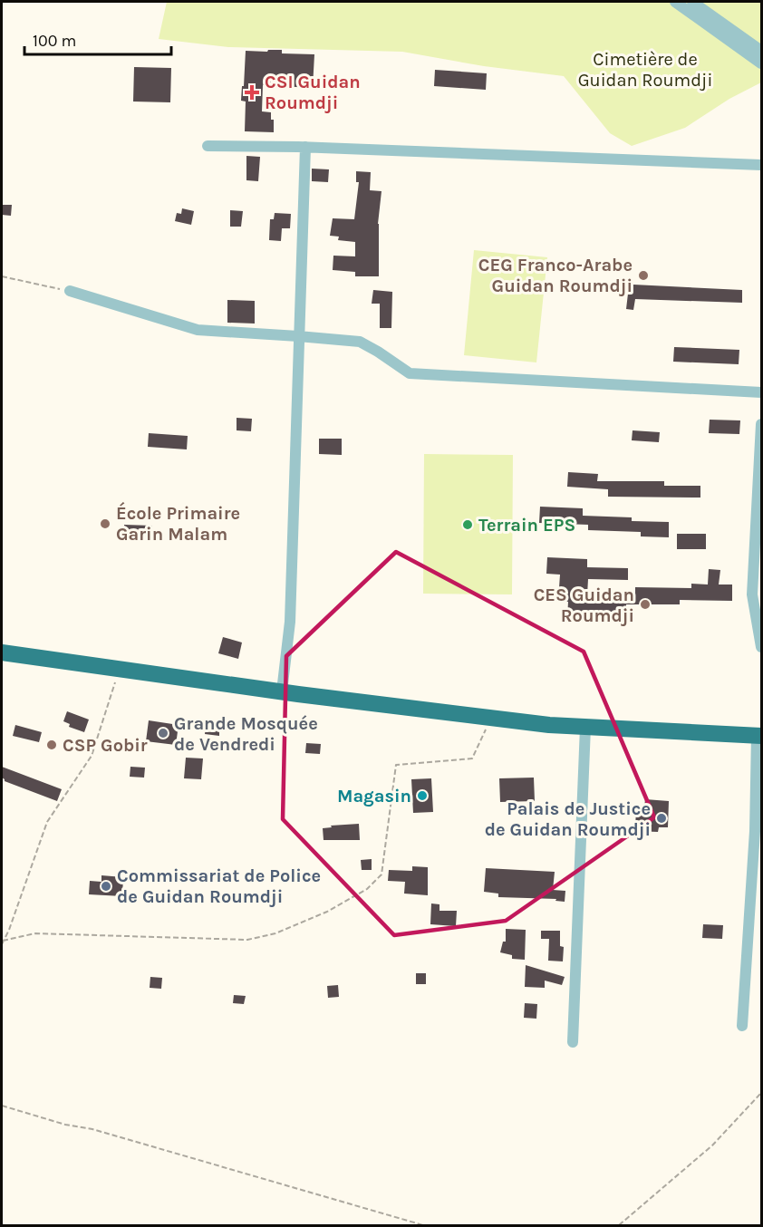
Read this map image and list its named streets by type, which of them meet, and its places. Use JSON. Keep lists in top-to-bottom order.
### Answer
{
  "parks": ["Cimetière de Guidan Roumdji"],
  "places": {
    "health": ["CSI Guidan Roumdji"],
    "other": [
      "CEG Franco-Arabe Guidan Roumdji",
      "École Primaire Garin Malam",
      "Terrain EPS",
      "CES Guidan Roumdji",
      "Grande Mosquée de Vendredi",
      "CSP Gobir",
      "Magasin",
      "Palais de Justice de Guidan Roumdji",
      "Commissariat de Police de Guidan Roumdji"
    ]
  },
  "scale_bar": "100 m"
}
